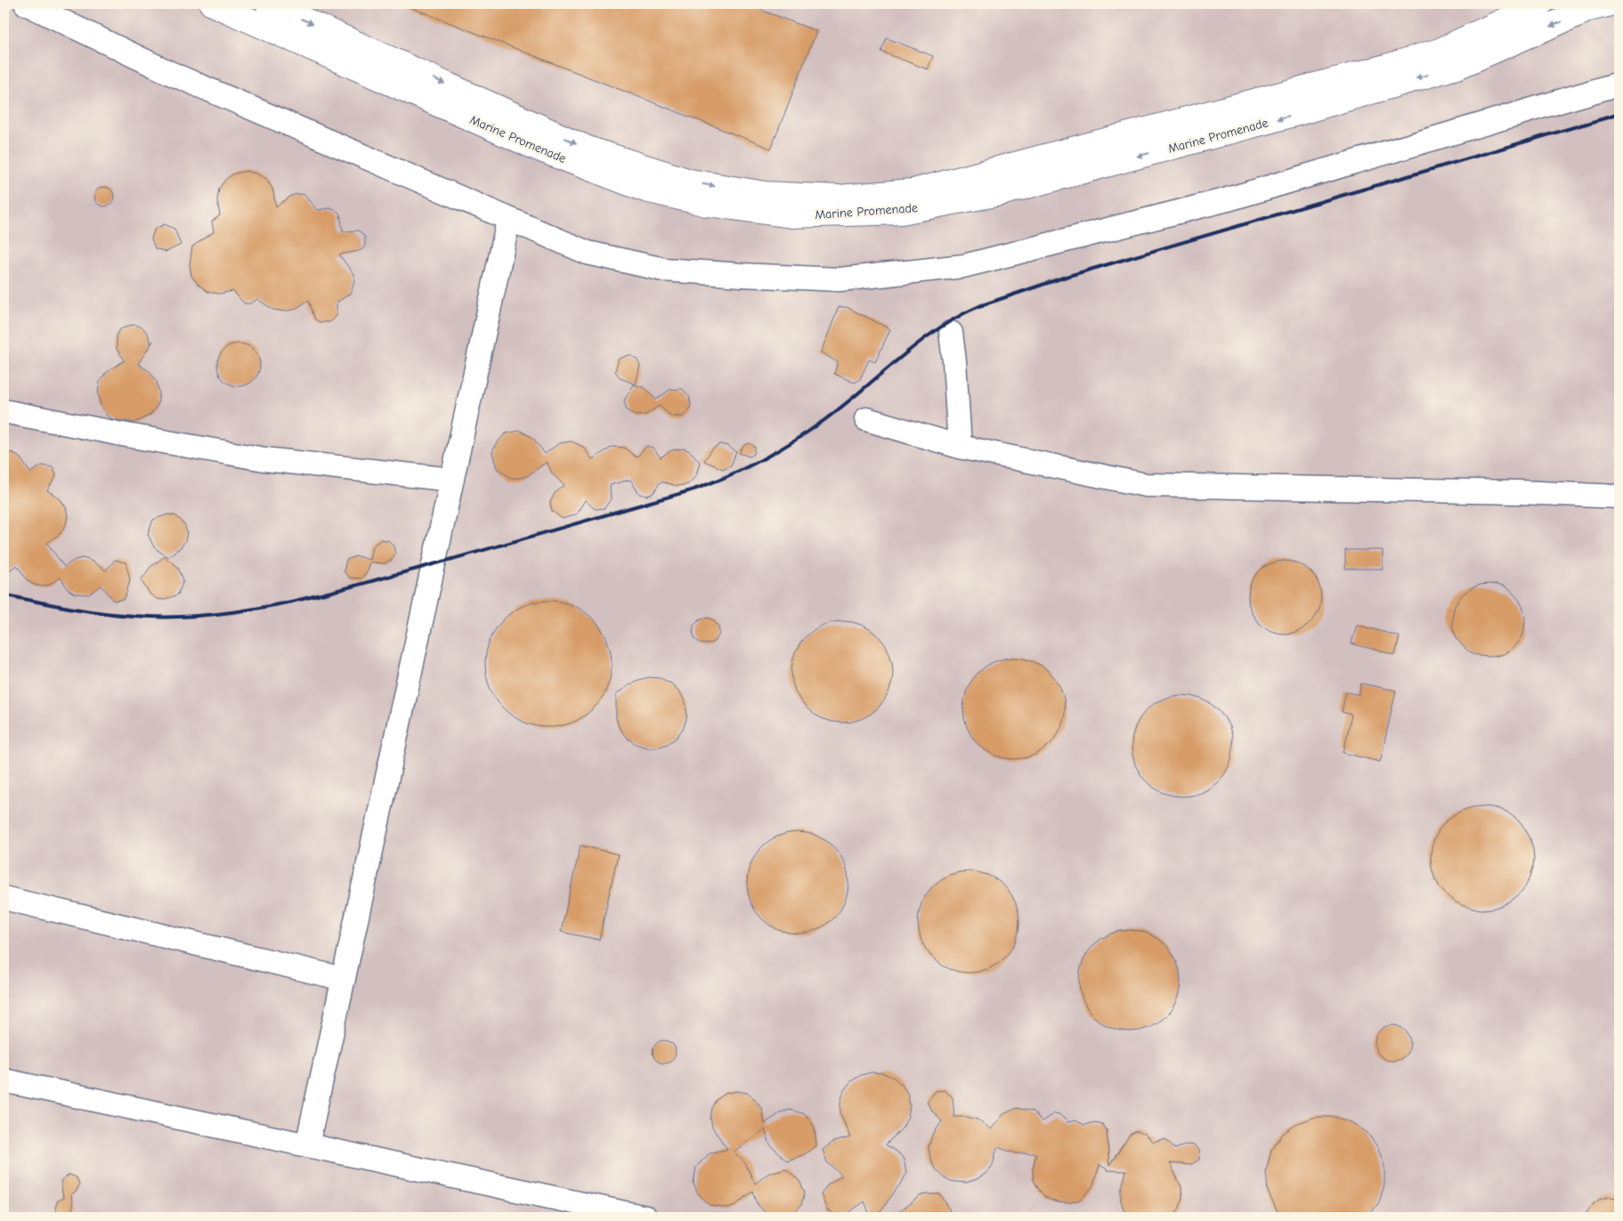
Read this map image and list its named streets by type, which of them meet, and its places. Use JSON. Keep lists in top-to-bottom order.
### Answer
{
  "streets": {
    "main road": ["Marine Promenade"]
  }
}
